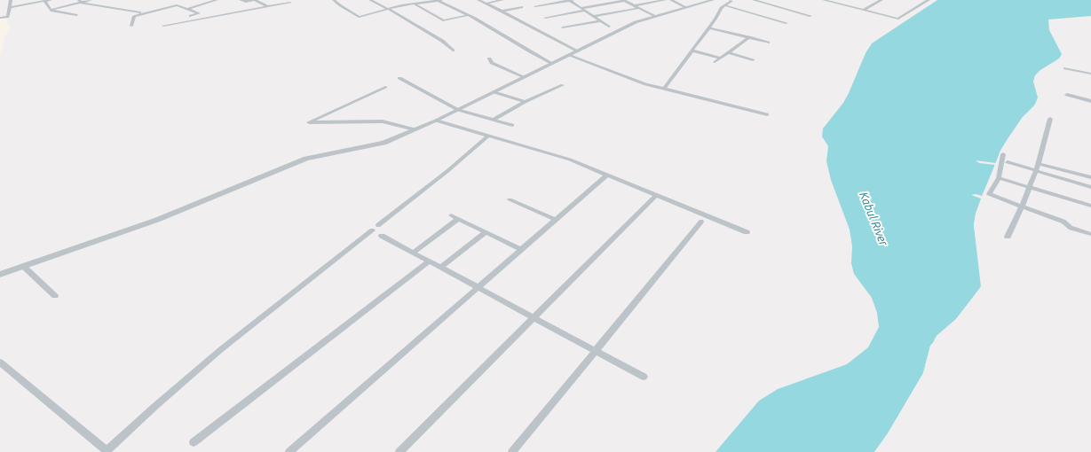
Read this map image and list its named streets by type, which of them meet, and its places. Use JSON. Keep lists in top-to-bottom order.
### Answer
{
  "water": ["Kabul River"]
}
